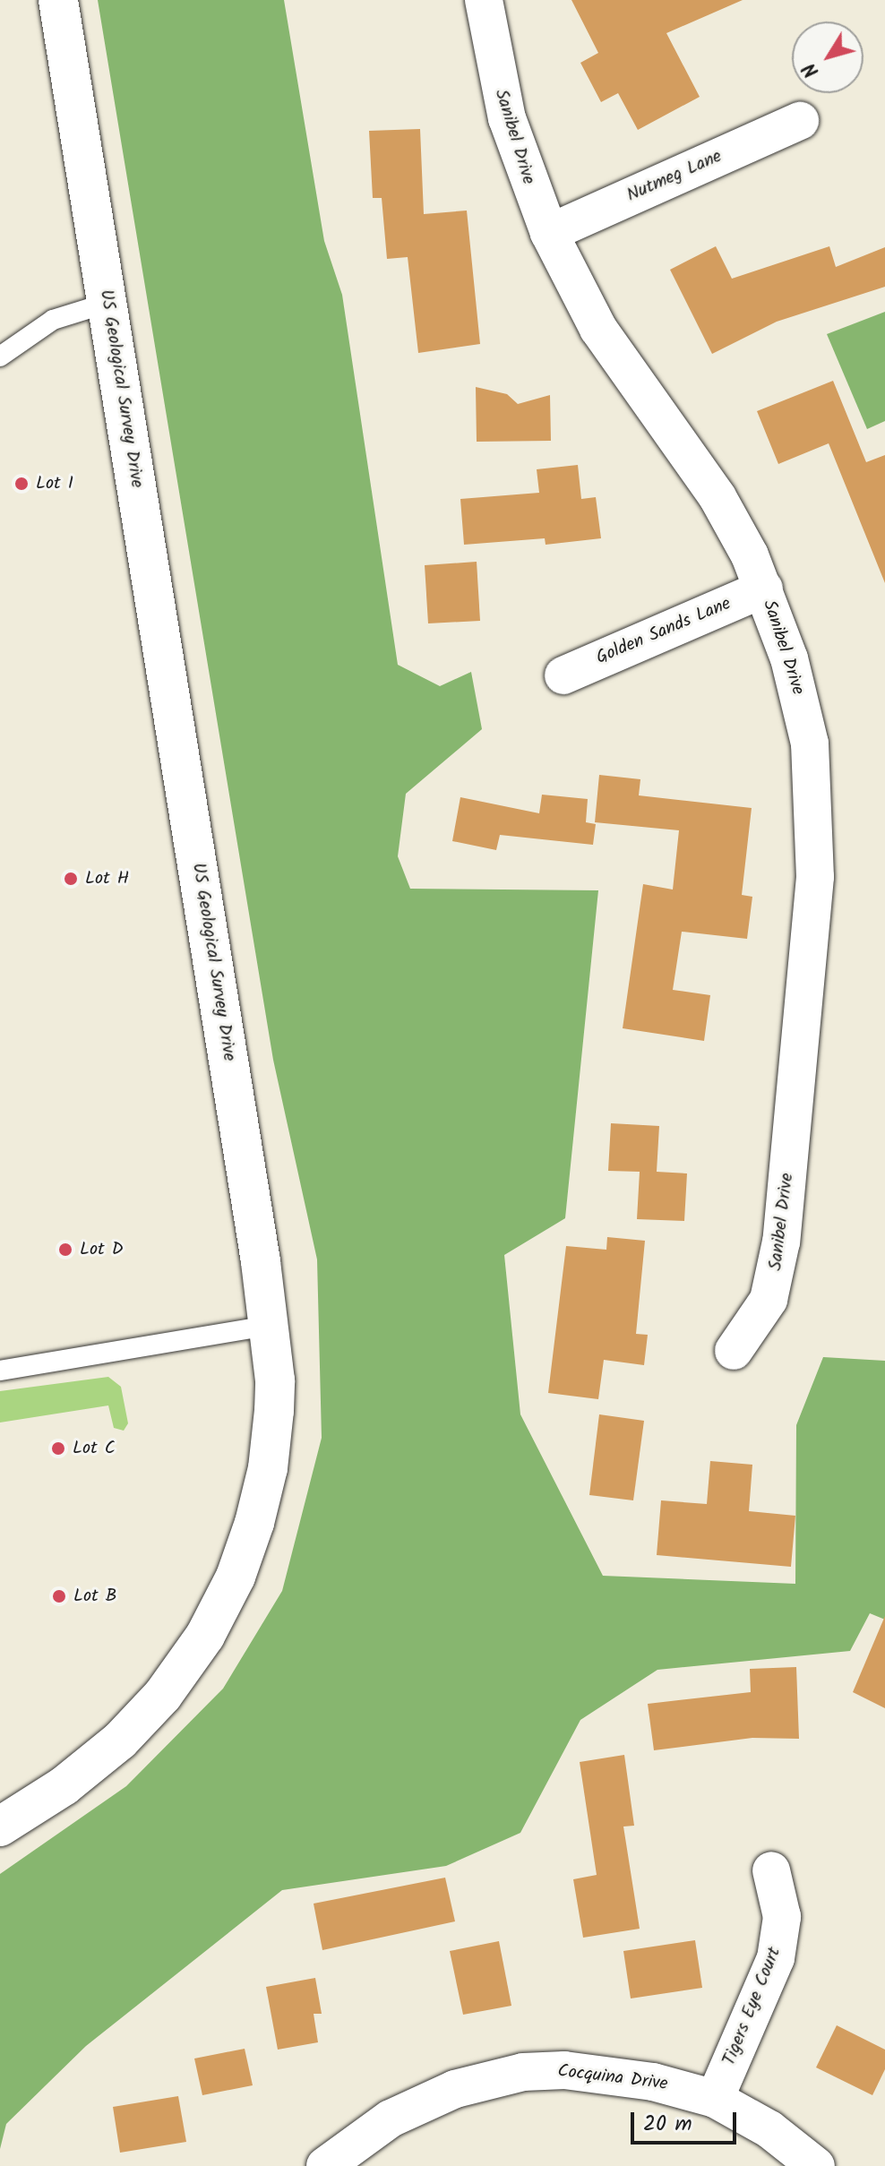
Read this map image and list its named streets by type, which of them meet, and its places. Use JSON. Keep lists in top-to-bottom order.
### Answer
{
  "streets": {
    "street": [
      "Sanibel Drive",
      "Nutmeg Lane",
      "US Geological Survey Drive",
      "Golden Sands Lane",
      "Tigers Eye Court",
      "Cocquina Drive"
    ]
  },
  "crossings": [
    ["Sanibel Drive", "Nutmeg Lane"],
    ["Sanibel Drive", "Golden Sands Lane"],
    ["Tigers Eye Court", "Cocquina Drive"]
  ],
  "places": [
    "Lot I",
    "Lot H",
    "Lot D",
    "Lot C",
    "Lot B"
  ],
  "scale_bar": "20 m",
  "north": "bottom left"
}
